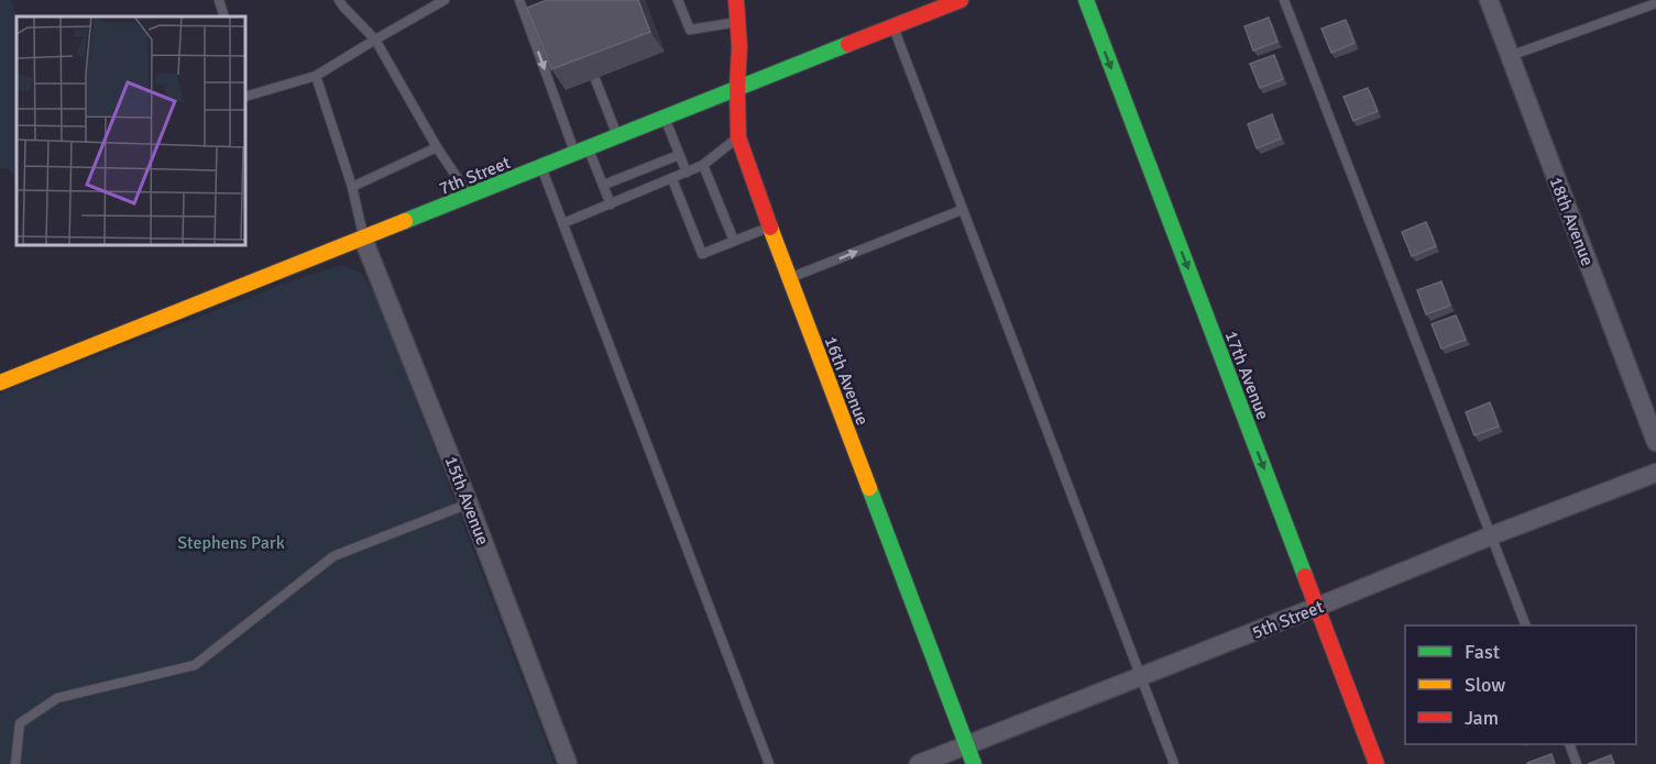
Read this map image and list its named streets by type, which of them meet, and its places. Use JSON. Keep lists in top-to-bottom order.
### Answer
{
  "streets": {
    "street": [
      "7th Street",
      "18th Avenue",
      "17th Avenue",
      "16th Avenue",
      "15th Avenue",
      "5th Street"
    ]
  },
  "crossings": [
    ["7th Street", "16th Avenue"],
    ["7th Street", "15th Avenue"],
    ["17th Avenue", "5th Street"],
    ["16th Avenue", "5th Street"]
  ],
  "one_way": ["17th Avenue"],
  "parks": ["Stephens Park"],
  "legend": ["Fast", "Slow", "Jam"]
}
